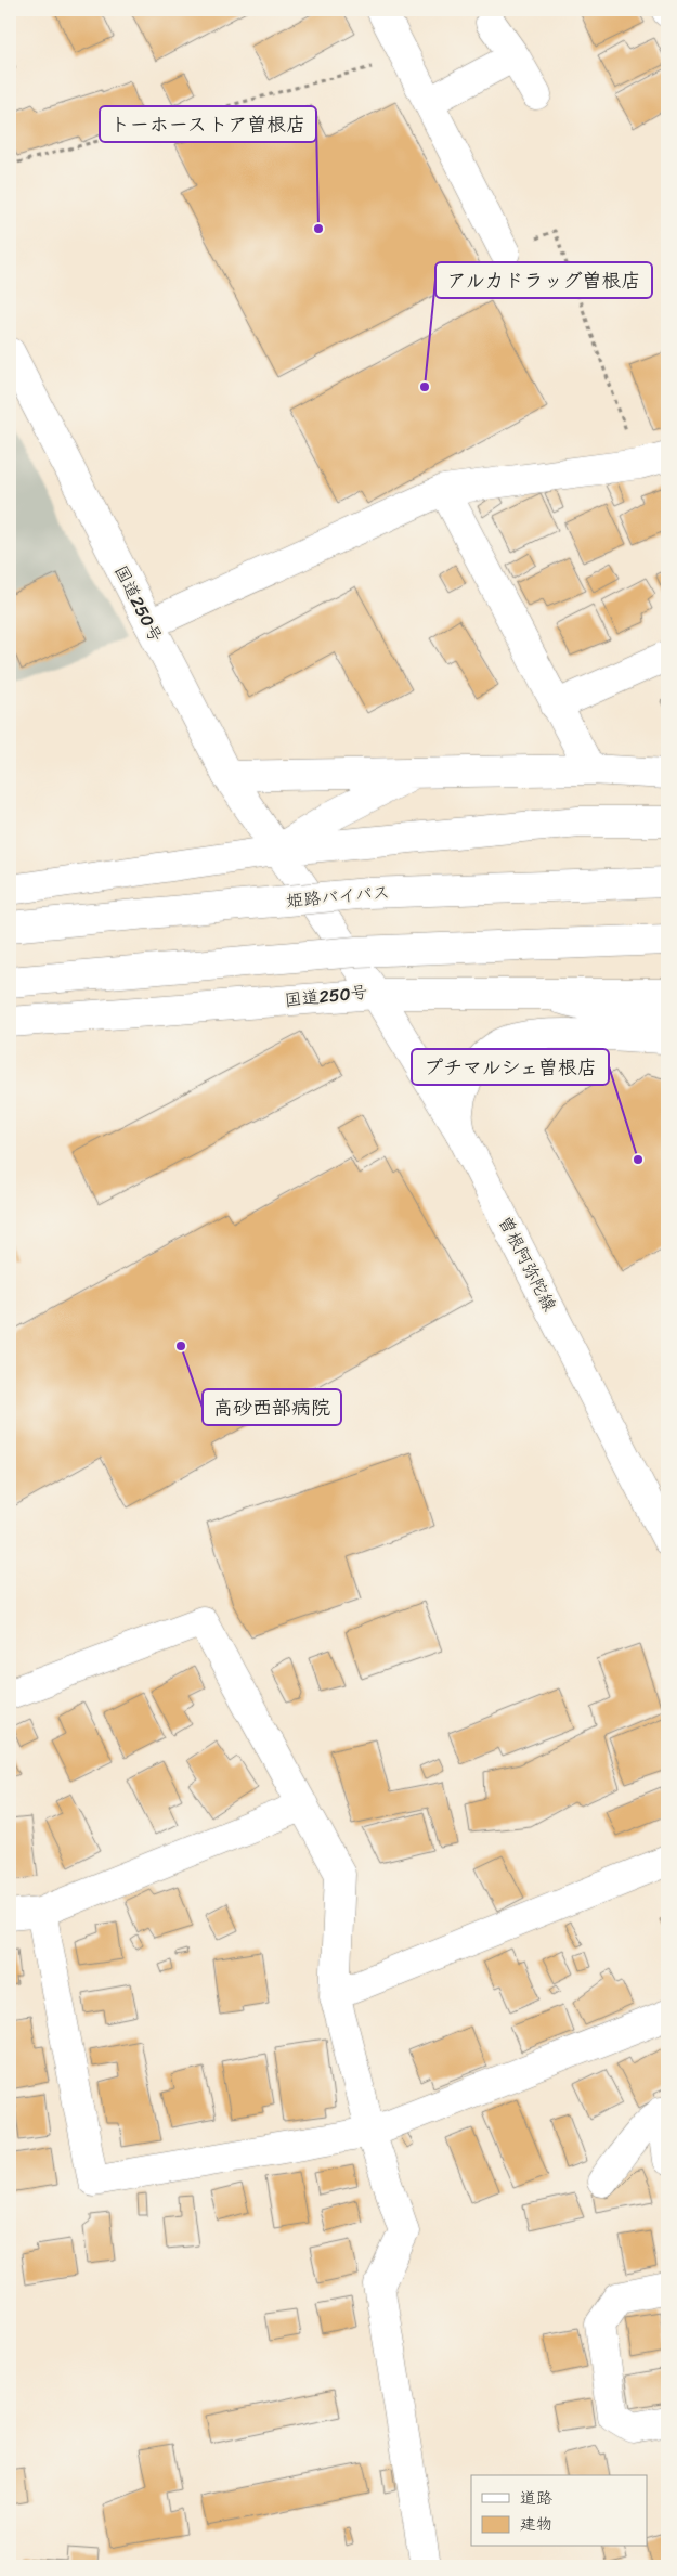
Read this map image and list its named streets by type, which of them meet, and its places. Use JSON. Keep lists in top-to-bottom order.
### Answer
{
  "streets": {
    "main road": ["国道250号", "姫路バイパス", "曽根阿弥陀線"]
  },
  "crossings": [
    ["国道250号", "曽根阿弥陀線"]
  ],
  "places": [
    "トーホーストア曽根店",
    "アルカドラッグ曽根店",
    "プチマルシェ曽根店",
    "高砂西部病院"
  ],
  "legend": ["道路", "建物"]
}
